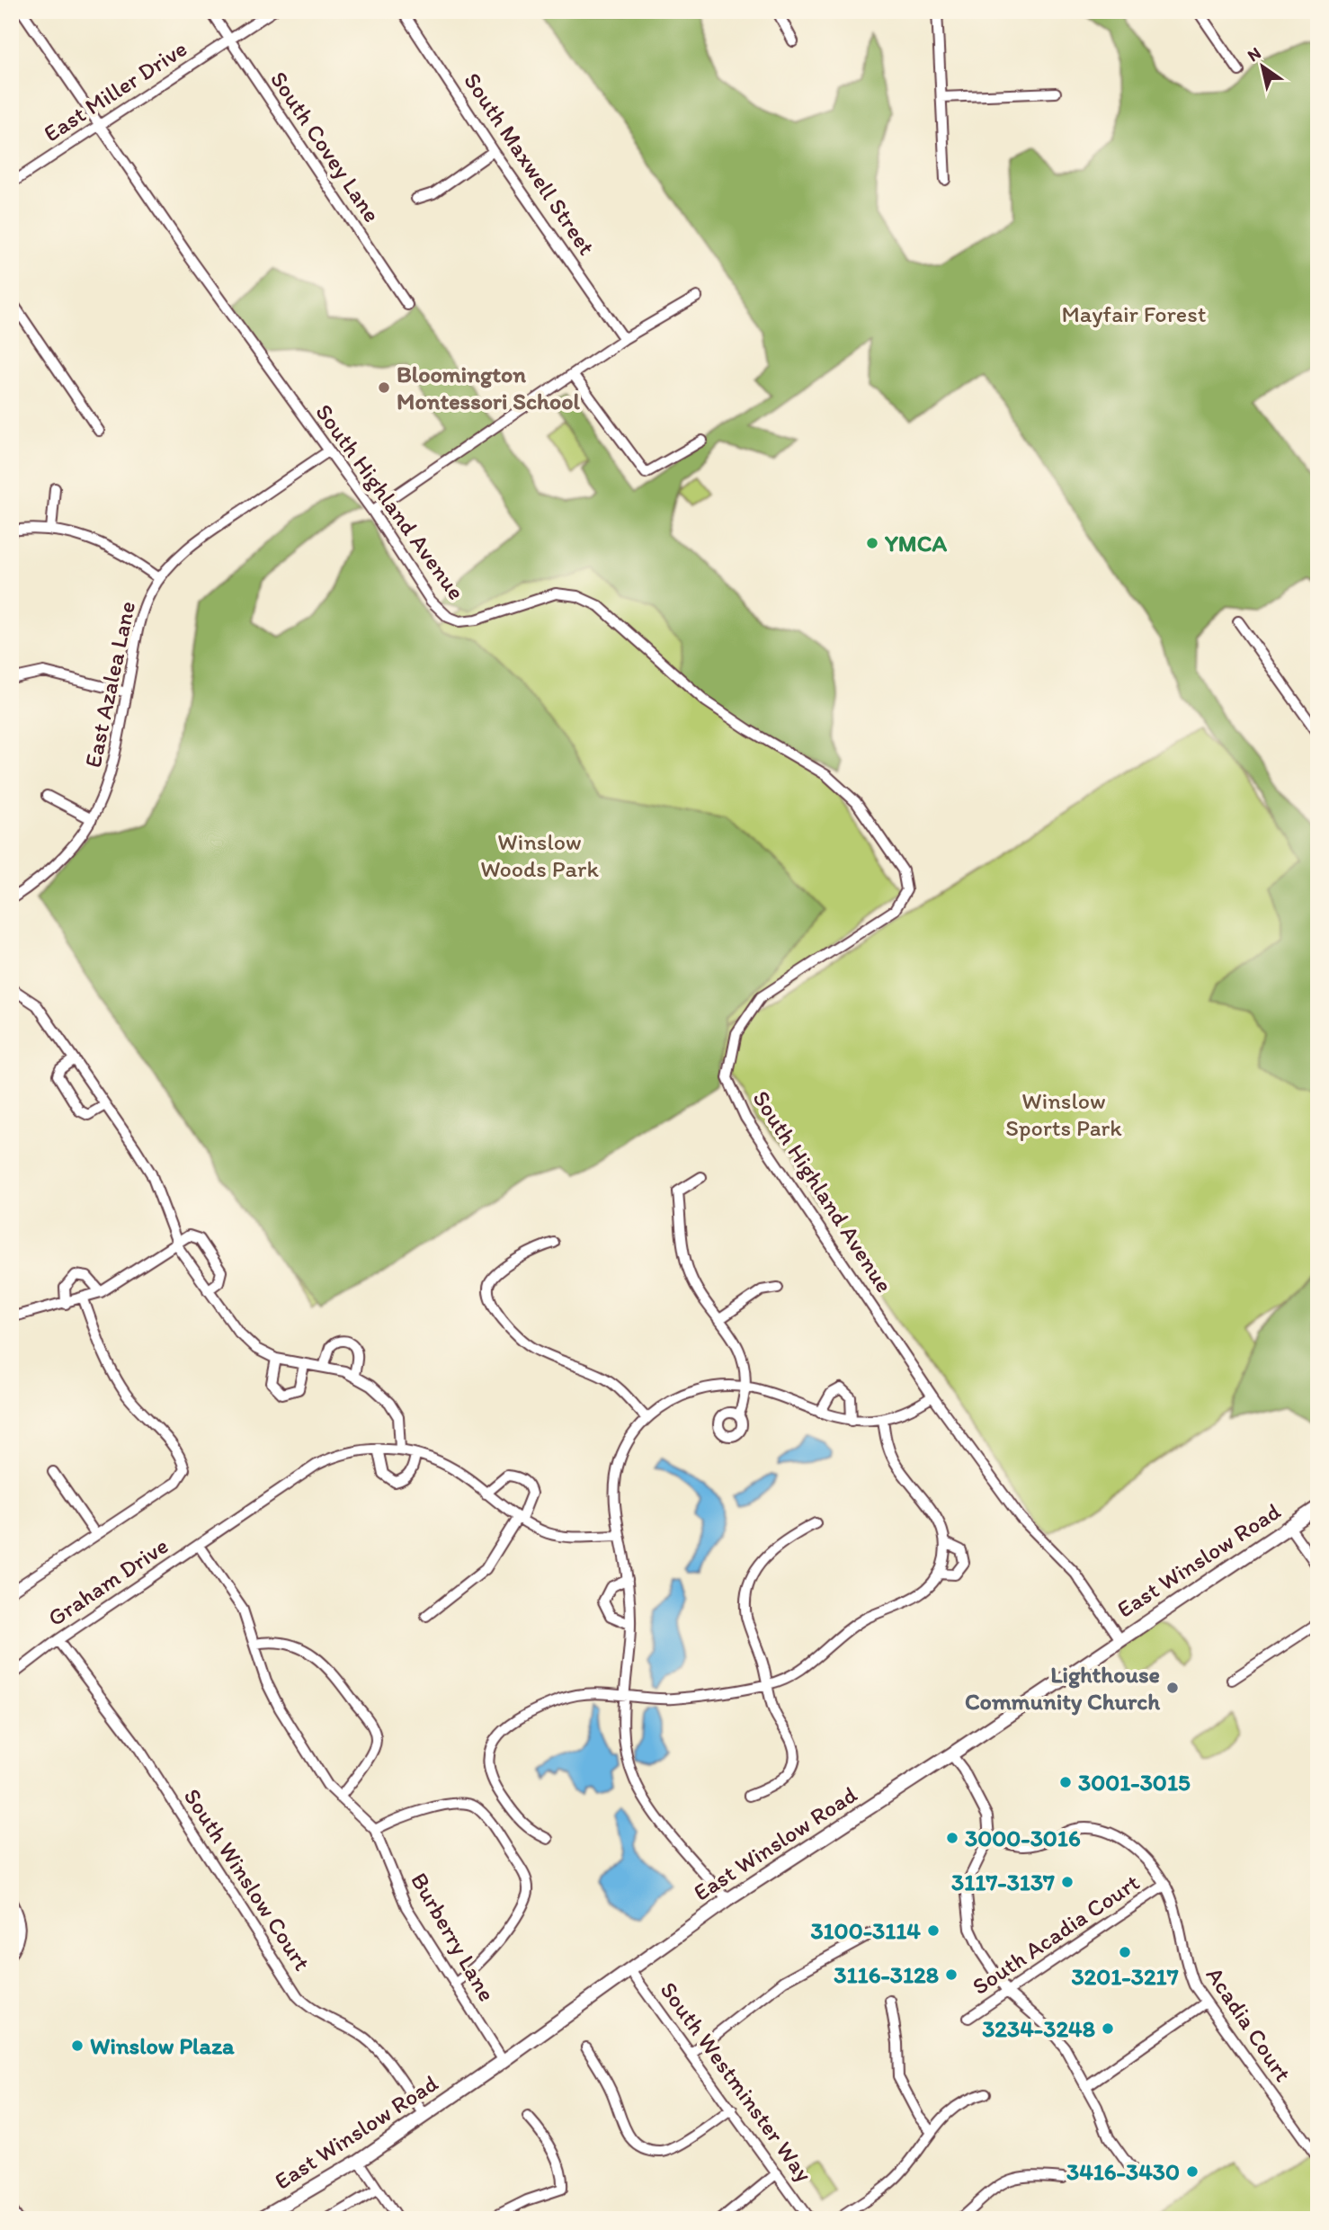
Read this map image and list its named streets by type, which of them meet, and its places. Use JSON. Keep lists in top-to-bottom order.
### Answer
{
  "streets": {
    "main road": ["East Winslow Road"],
    "street": [
      "East Miller Drive",
      "South Covey Lane",
      "South Maxwell Street",
      "South Highland Avenue",
      "East Azalea Lane",
      "Graham Drive",
      "South Winslow Court",
      "South Acadia Court",
      "Burberry Lane",
      "Acadia Court",
      "South Westminster Way"
    ]
  },
  "crossings": [
    ["East Miller Drive", "South Covey Lane"],
    ["East Miller Drive", "South Highland Avenue"],
    ["South Highland Avenue", "East Azalea Lane"],
    ["South Highland Avenue", "East Winslow Road"],
    ["East Winslow Road", "South Winslow Court"],
    ["East Winslow Road", "Burberry Lane"],
    ["East Winslow Road", "South Westminster Way"],
    ["Graham Drive", "South Winslow Court"],
    ["Graham Drive", "Burberry Lane"],
    ["South Acadia Court", "Acadia Court"]
  ],
  "parks": ["Mayfair Forest", "Winslow Woods Park", "Winslow Sports Park"],
  "places": [
    "Bloomington Montessori School",
    "YMCA",
    "Lighthouse Community Church",
    "3001-3015",
    "3000-3016",
    "3117-3137",
    "3100-3114",
    "3201-3217",
    "3116-3128",
    "3234-3248",
    "Winslow Plaza",
    "3416-3430"
  ],
  "north": "top left"
}
